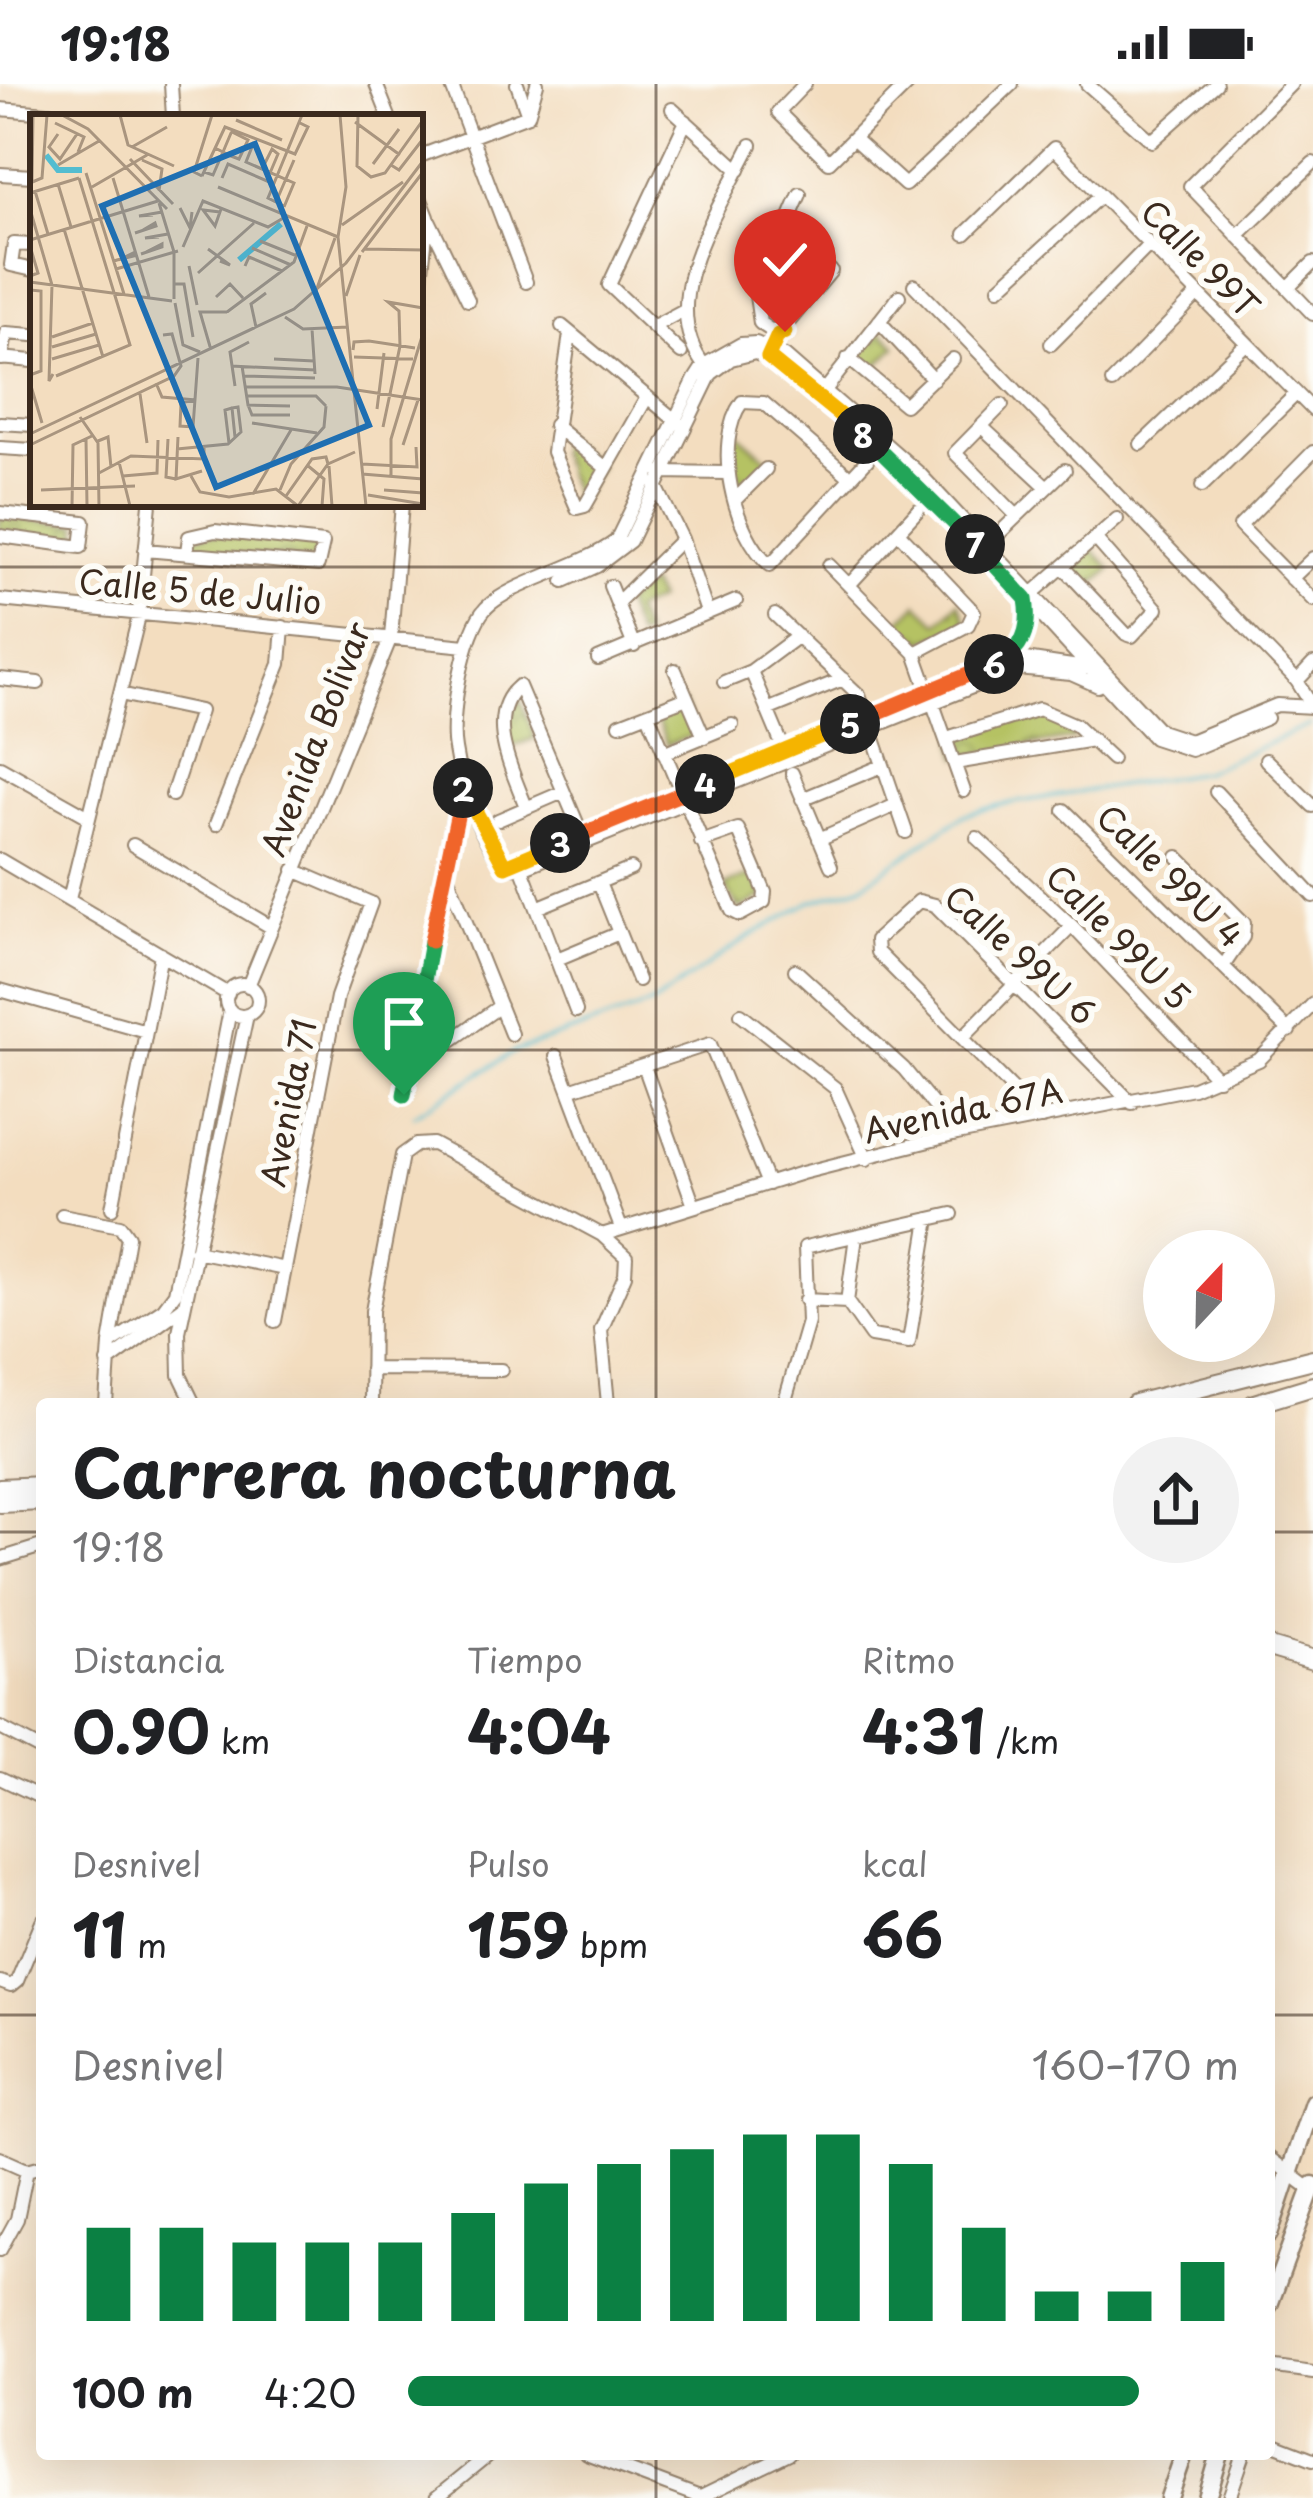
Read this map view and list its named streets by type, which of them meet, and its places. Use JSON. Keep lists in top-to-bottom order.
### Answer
{
  "streets": {
    "street": [
      "Calle 99T",
      "Calle 5 de Julio",
      "Avenida Bolivar",
      "Calle 99U 4",
      "Calle 99U 5",
      "Calle 99U 6",
      "Avenida 71",
      "Avenida 67A"
    ]
  },
  "crossings": [
    ["Calle 5 de Julio", "Avenida Bolivar"],
    ["Avenida Bolivar", "Avenida 71"],
    ["Calle 99U 4", "Avenida 67A"],
    ["Calle 99U 5", "Avenida 67A"],
    ["Calle 99U 6", "Avenida 67A"]
  ],
  "north": "top",
  "page": {
    "status": "19:18",
    "pins": [
      "8",
      "7",
      "6",
      "5",
      "4",
      "2",
      "3"
    ],
    "heading": ["Carrera nocturna", "19:18"],
    "stats": [
      ["Distancia", "0.90 km"],
      ["Tiempo", "4:04"],
      ["Ritmo", "4:31 /km"],
      ["Desnivel", "11 m"],
      ["Pulso", "159 bpm"],
      ["kcal", "66"]
    ],
    "chart": ["Desnivel", "160–170 m"],
    "list": [
      {
        "name": "100 m",
        "note": "4:20"
      }
    ]
  }
}
